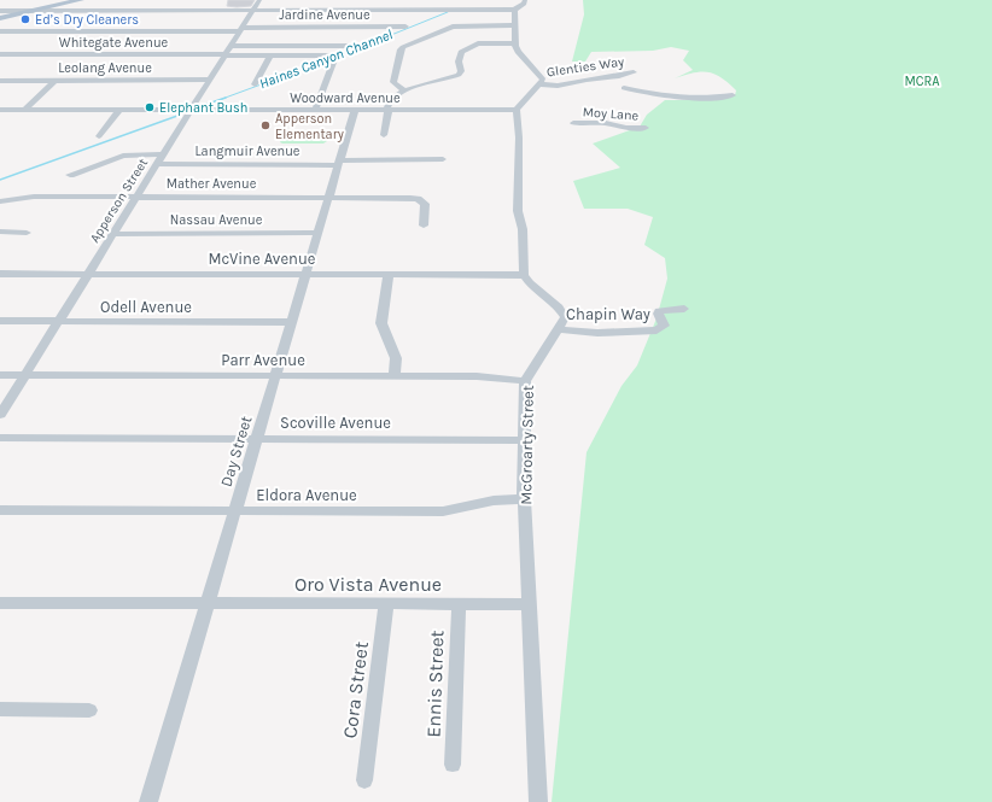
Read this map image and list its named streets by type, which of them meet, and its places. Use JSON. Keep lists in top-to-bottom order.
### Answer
{
  "streets": {
    "street": [
      "Jardine Avenue",
      "Whitegate Avenue",
      "Glenties Way",
      "Leolang Avenue",
      "Woodward Avenue",
      "Moy Lane",
      "Langmuir Avenue",
      "Mather Avenue",
      "Apperson Street",
      "Nassau Avenue",
      "McVine Avenue",
      "Odell Avenue",
      "Chapin Way",
      "Parr Avenue",
      "Scoville Avenue",
      "McGroarty Street",
      "Day Street",
      "Eldora Avenue",
      "Oro Vista Avenue",
      "Ennis Street",
      "Cora Street"
    ]
  },
  "crossings": [
    ["Jardine Avenue", "Apperson Street"],
    ["Whitegate Avenue", "Apperson Street"],
    ["Leolang Avenue", "Apperson Street"],
    ["Woodward Avenue", "Apperson Street"],
    ["Woodward Avenue", "Day Street"],
    ["Langmuir Avenue", "Apperson Street"],
    ["Langmuir Avenue", "Day Street"],
    ["Mather Avenue", "Apperson Street"],
    ["Mather Avenue", "Day Street"],
    ["Apperson Street", "Nassau Avenue"],
    ["Apperson Street", "McVine Avenue"],
    ["Apperson Street", "Odell Avenue"],
    ["Apperson Street", "Parr Avenue"],
    ["Nassau Avenue", "Day Street"],
    ["McVine Avenue", "McGroarty Street"],
    ["McVine Avenue", "Day Street"],
    ["Odell Avenue", "Day Street"],
    ["Chapin Way", "McGroarty Street"],
    ["Parr Avenue", "McGroarty Street"],
    ["Parr Avenue", "Day Street"],
    ["Scoville Avenue", "McGroarty Street"],
    ["Scoville Avenue", "Day Street"],
    ["McGroarty Street", "Eldora Avenue"],
    ["McGroarty Street", "Oro Vista Avenue"],
    ["Day Street", "Eldora Avenue"],
    ["Day Street", "Oro Vista Avenue"],
    ["Oro Vista Avenue", "Ennis Street"],
    ["Oro Vista Avenue", "Cora Street"]
  ],
  "water": ["Haines Canyon Channel"],
  "parks": ["MCRA"],
  "places": ["Ed’s Dry Cleaners", "Elephant Bush", "Apperson Elementary"]
}
